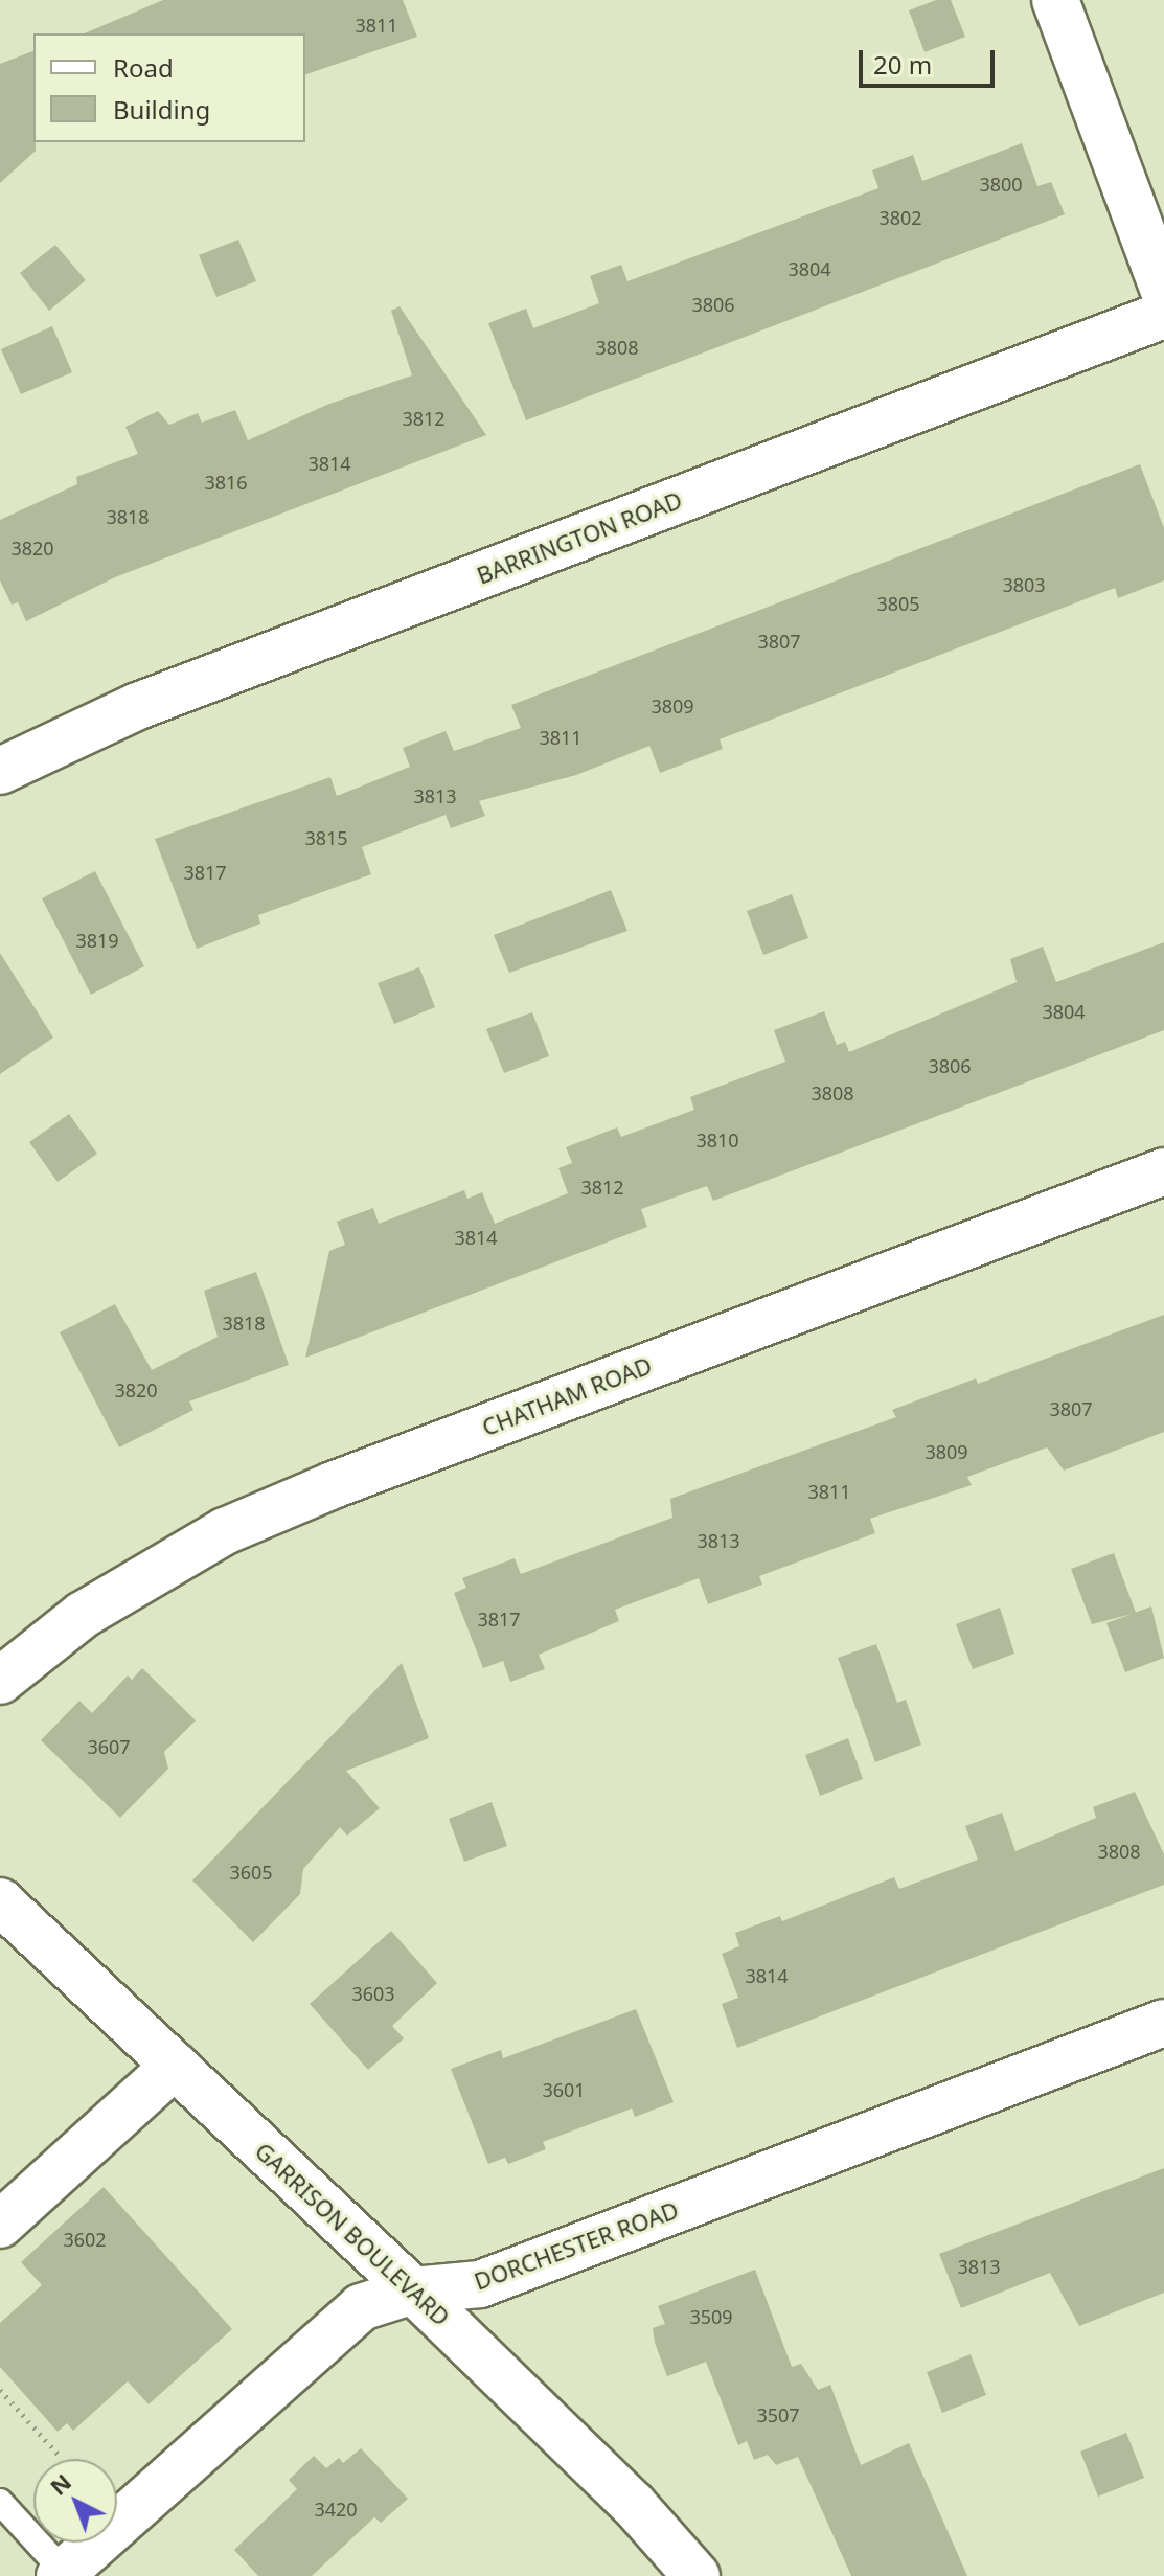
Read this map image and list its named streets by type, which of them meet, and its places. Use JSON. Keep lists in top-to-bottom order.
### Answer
{
  "streets": {
    "street": [
      "BARRINGTON ROAD",
      "CHATHAM ROAD",
      "GARRISON BOULEVARD",
      "DORCHESTER ROAD"
    ]
  },
  "crossings": [
    ["GARRISON BOULEVARD", "DORCHESTER ROAD"]
  ],
  "house_numbers": [
    "3811",
    "3800",
    "3802",
    "3804",
    "3806",
    "3808",
    "3812",
    "3814",
    "3816",
    "3818",
    "3820",
    "3803",
    "3805",
    "3807",
    "3809",
    "3811",
    "3813",
    "3815",
    "3817",
    "3819",
    "3804",
    "3806",
    "3808",
    "3810",
    "3812",
    "3814",
    "3818",
    "3820",
    "3807",
    "3809",
    "3811",
    "3813",
    "3817",
    "3607",
    "3808",
    "3605",
    "3814",
    "3603",
    "3601",
    "3602",
    "3813",
    "3509",
    "3507",
    "3420"
  ],
  "legend": ["Road", "Building"],
  "scale_bar": "20 m",
  "north": "top left"
}
